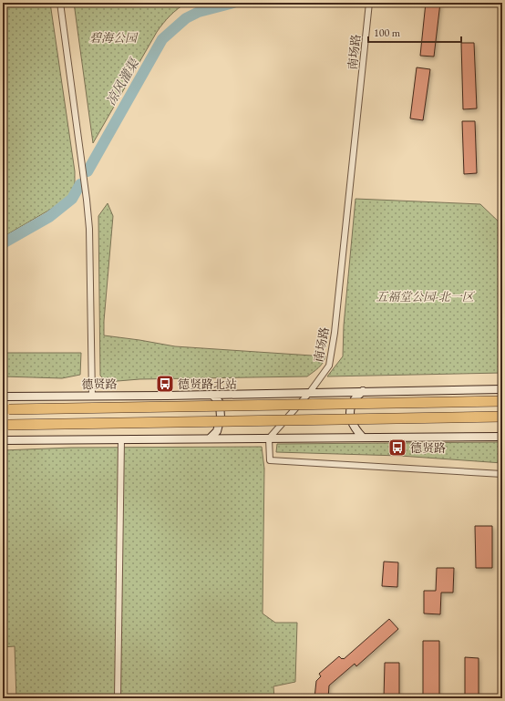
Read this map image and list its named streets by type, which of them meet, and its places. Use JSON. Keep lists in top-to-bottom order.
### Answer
{
  "streets": {
    "highway": ["德贤路"],
    "street": ["南场路"]
  },
  "crossings": [
    ["南场路", "德贤路"]
  ],
  "water": ["凉风灌渠"],
  "parks": ["碧海公园", "五福堂公园-北一区"],
  "places": {
    "bus stop": ["德贤路北站", "德贤路"]
  },
  "scale_bar": "100 m"
}
